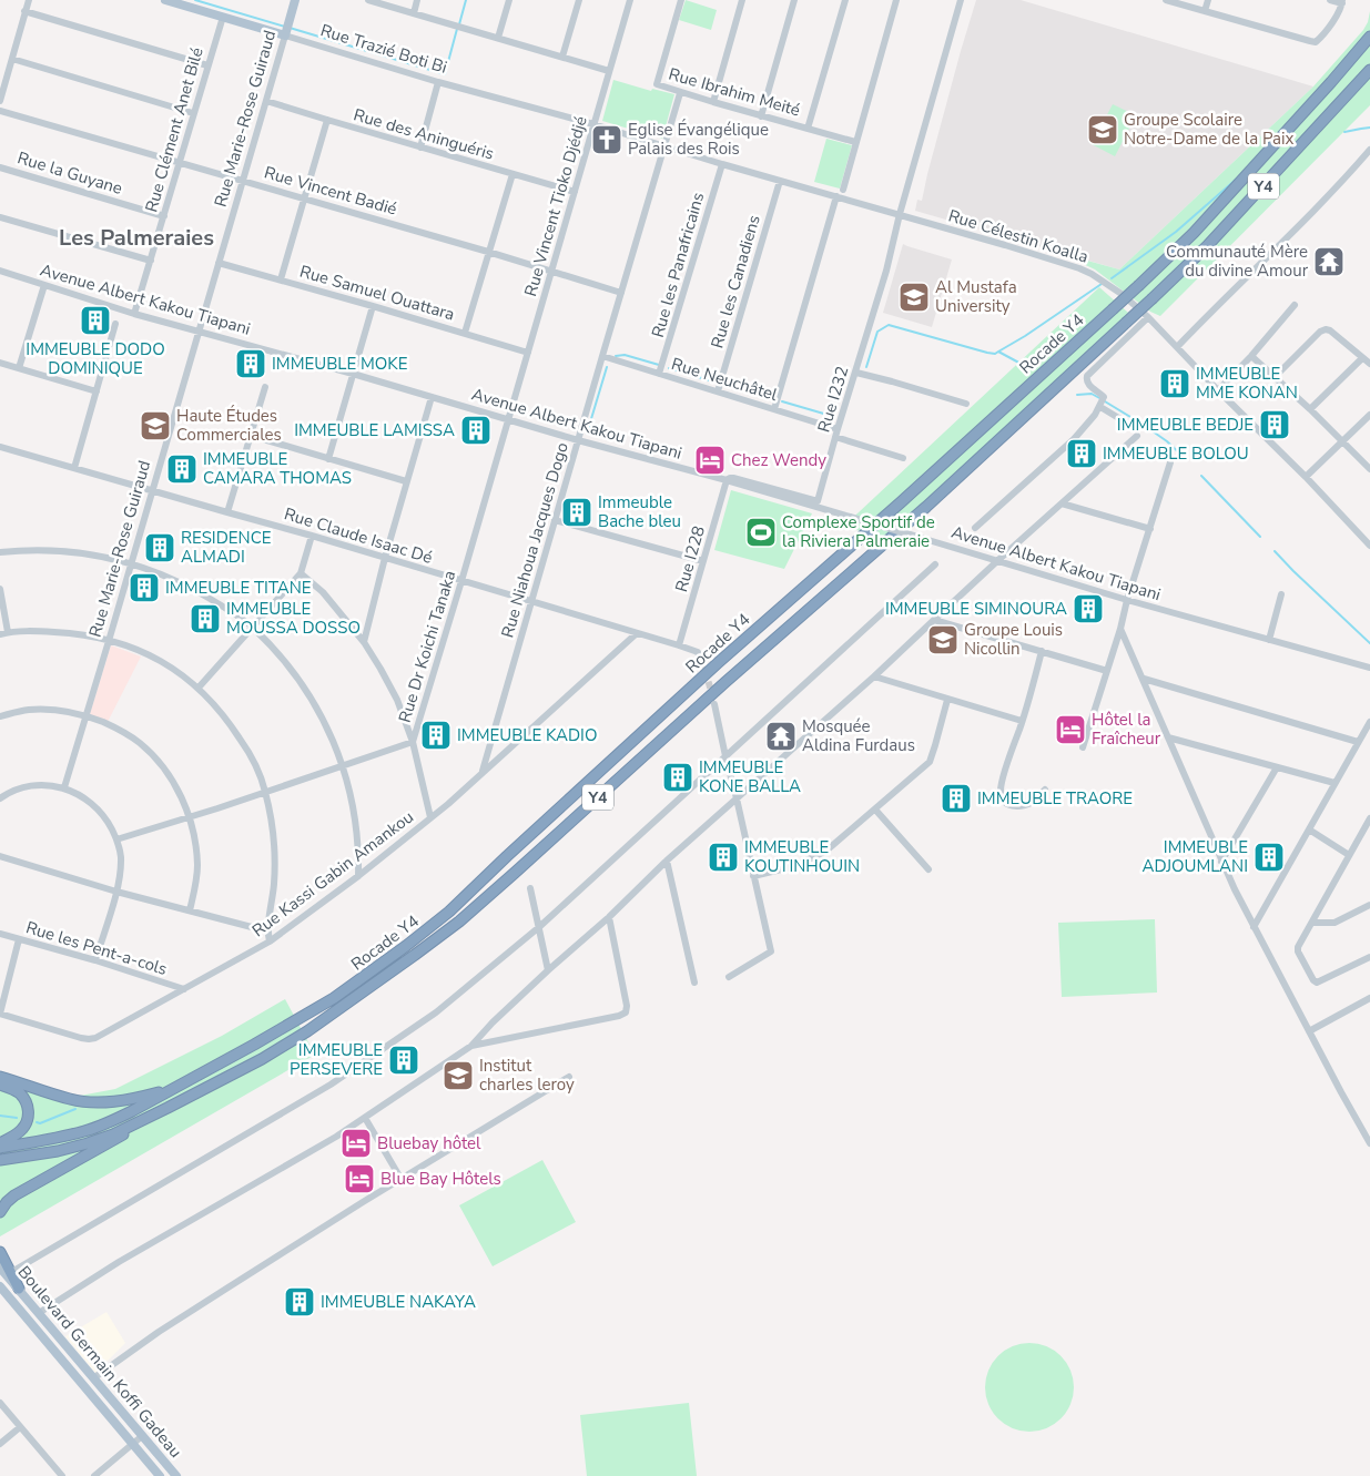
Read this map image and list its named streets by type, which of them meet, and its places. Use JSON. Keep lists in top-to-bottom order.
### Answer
{
  "streets": {
    "highway": ["Y4", "Rocade Y4"],
    "main road": ["Rue Trazié Boti Bi", "Rue Marie-Rose Guiraud", "Boulevard Germain Koffi Gadeau"],
    "street": [
      "Rue Ibrahim Meité",
      "Rue Clément Anet Bilé",
      "Rue des Aninguéris",
      "Rue la Guyane",
      "Rue Vincent Badié",
      "Rue Vincent Tioko Djédjé",
      "Rue Célestin Koalla",
      "Rue les Panafricains",
      "Rue les Canadiens",
      "Rue Samuel Ouattara",
      "Avenue Albert Kakou Tiapani",
      "Rue Neuchâtel",
      "Rue I232",
      "Rue Claude Isaac Dé",
      "Rue Niahoua Jacques Dogo",
      "Rue I228",
      "Rue Dr Koichi Tanaka",
      "Rue Kassi Gabin Amankou",
      "Rue les Pent-a-cols"
    ]
  },
  "crossings": [
    ["Rue Trazié Boti Bi", "Rue Marie-Rose Guiraud"],
    ["Rue Trazié Boti Bi", "Rue Clément Anet Bilé"],
    ["Rue Trazié Boti Bi", "Rue Vincent Tioko Djédjé"],
    ["Rue Trazié Boti Bi", "Rue Célestin Koalla"],
    ["Rue Ibrahim Meité", "Rue Niahoua Jacques Dogo"],
    ["Rue Marie-Rose Guiraud", "Rue des Aninguéris"],
    ["Rue Marie-Rose Guiraud", "Rue Vincent Badié"],
    ["Rue Marie-Rose Guiraud", "Rue Samuel Ouattara"],
    ["Rue Marie-Rose Guiraud", "Avenue Albert Kakou Tiapani"],
    ["Rue Marie-Rose Guiraud", "Rue Claude Isaac Dé"],
    ["Rue Clément Anet Bilé", "Rue la Guyane"],
    ["Rue Clément Anet Bilé", "Rue Vincent Badié"],
    ["Rue Clément Anet Bilé", "Avenue Albert Kakou Tiapani"],
    ["Rue des Aninguéris", "Rue Vincent Tioko Djédjé"],
    ["Rue Vincent Badié", "Rue Vincent Tioko Djédjé"],
    ["Rue Vincent Badié", "Rue Niahoua Jacques Dogo"],
    ["Rue Vincent Tioko Djédjé", "Rue Célestin Koalla"],
    ["Rue Vincent Tioko Djédjé", "Rue Samuel Ouattara"],
    ["Rue Vincent Tioko Djédjé", "Avenue Albert Kakou Tiapani"],
    ["Rue Vincent Tioko Djédjé", "Rue Dr Koichi Tanaka"],
    ["Rue Célestin Koalla", "Rue les Panafricains"],
    ["Rue Célestin Koalla", "Rue les Canadiens"],
    ["Rue Célestin Koalla", "Rue I232"],
    ["Rue Célestin Koalla", "Rue Niahoua Jacques Dogo"],
    ["Rue les Panafricains", "Rue Neuchâtel"],
    ["Rue les Canadiens", "Rue Neuchâtel"],
    ["Avenue Albert Kakou Tiapani", "Rue I232"],
    ["Avenue Albert Kakou Tiapani", "Rue Niahoua Jacques Dogo"],
    ["Avenue Albert Kakou Tiapani", "Rue I228"],
    ["Avenue Albert Kakou Tiapani", "Rue Dr Koichi Tanaka"],
    ["Rue Neuchâtel", "Rue I232"],
    ["Rue Neuchâtel", "Rue Niahoua Jacques Dogo"],
    ["Rue I232", "Rue I228"],
    ["Rue Claude Isaac Dé", "Rue Niahoua Jacques Dogo"],
    ["Rue Claude Isaac Dé", "Rue I228"],
    ["Rue Claude Isaac Dé", "Rue Dr Koichi Tanaka"],
    ["Rue Claude Isaac Dé", "Rue Kassi Gabin Amankou"],
    ["Rue Niahoua Jacques Dogo", "Rue Kassi Gabin Amankou"],
    ["Rue Kassi Gabin Amankou", "Rue les Pent-a-cols"]
  ],
  "districts": ["Les Palmeraies"],
  "places": {
    "school or university": [
      "Groupe Scolaire Notre-Dame de la Paix",
      "Al Mustafa University",
      "Haute Études Commerciales",
      "Groupe Louis Nicollin",
      "Institut charles leroy"
    ],
    "church": ["Eglise Évangélique Palais des Rois"],
    "temple": ["Communauté Mère du divine Amour", "Mosquée Aldina Furdaus"],
    "building": [
      "IMMEUBLE DODO DOMINIQUE",
      "IMMEUBLE MOKE",
      "IMMEUBLE MME KONAN",
      "IMMEUBLE BEDJE",
      "IMMEUBLE LAMISSA",
      "IMMEUBLE BOLOU",
      "IMMEUBLE CAMARA THOMAS",
      "Immeuble Bache bleu",
      "RESIDENCE ALMADI",
      "IMMEUBLE TITANE",
      "IMMEUBLE SIMINOURA",
      "IMMEUBLE MOUSSA DOSSO",
      "IMMEUBLE KADIO",
      "IMMEUBLE KONE BALLA",
      "IMMEUBLE TRAORE",
      "IMMEUBLE KOUTINHOUIN",
      "IMMEUBLE ADJOUMLANI",
      "IMMEUBLE PERSEVERE",
      "IMMEUBLE NAKAYA"
    ],
    "hotel": [
      "Chez Wendy",
      "Hôtel la Fraîcheur",
      "Bluebay hôtel",
      "Blue Bay Hôtels"
    ],
    "sports": ["Complexe Sportif de la Riviera Palmeraie"]
  }
}
